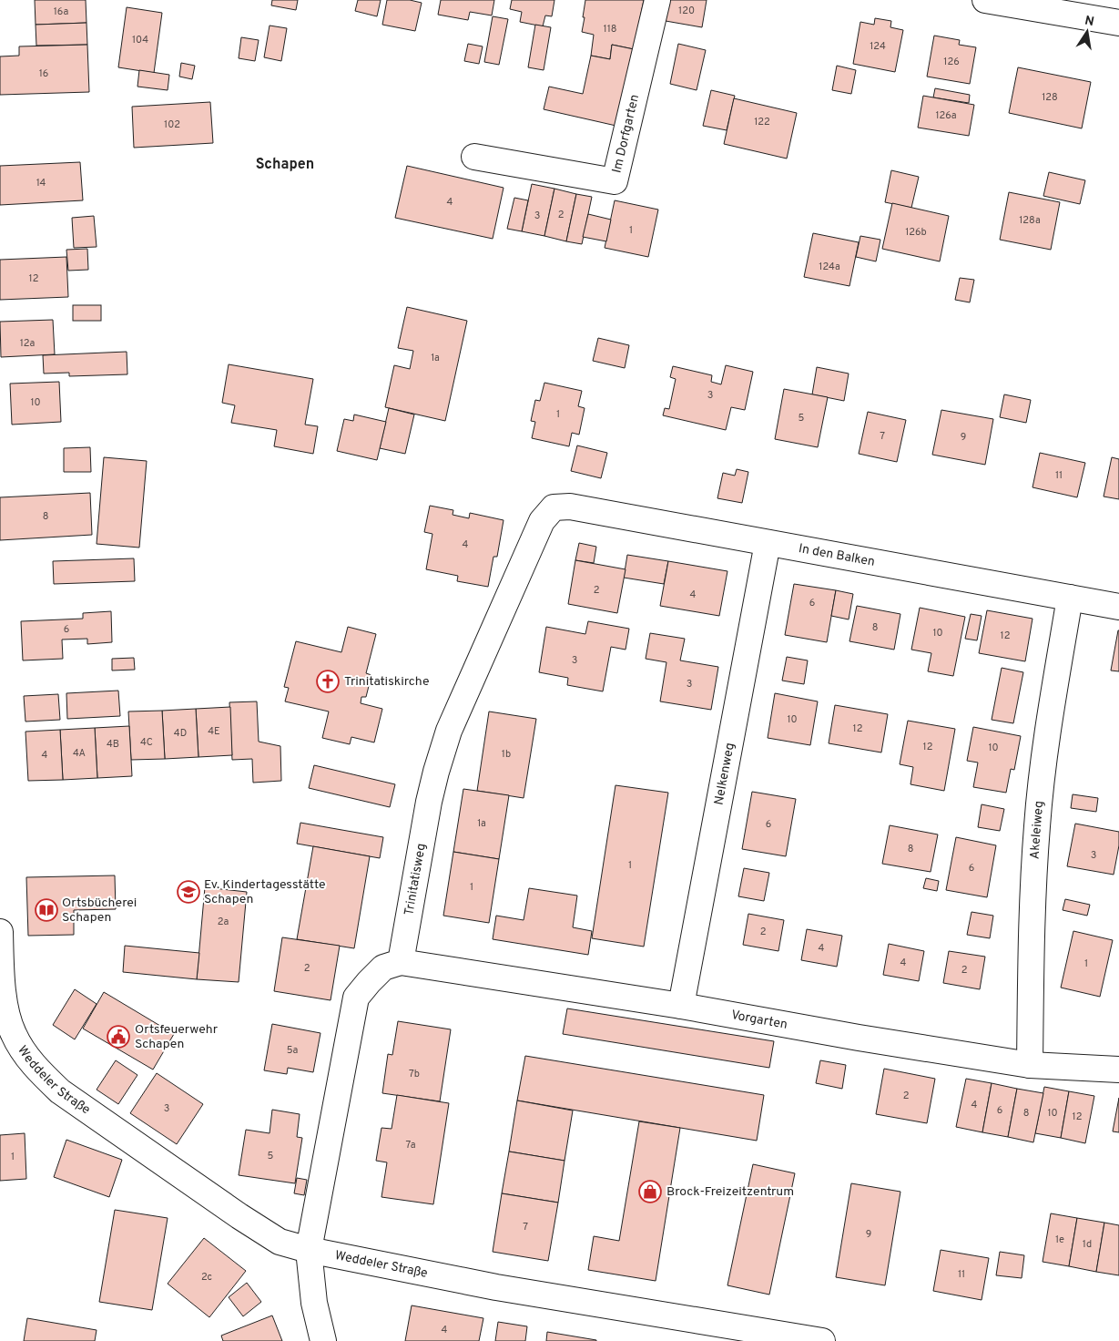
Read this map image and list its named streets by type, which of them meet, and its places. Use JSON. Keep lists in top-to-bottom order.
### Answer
{
  "streets": {
    "street": [
      "Im Dorfgarten",
      "In den Balken",
      "Nelkenweg",
      "Akeleiweg",
      "Trinitatisweg",
      "Vorgarten",
      "Weddeler Straße"
    ]
  },
  "crossings": [
    ["In den Balken", "Nelkenweg"],
    ["In den Balken", "Akeleiweg"],
    ["In den Balken", "Trinitatisweg"],
    ["Nelkenweg", "Vorgarten"],
    ["Akeleiweg", "Vorgarten"],
    ["Trinitatisweg", "Vorgarten"]
  ],
  "districts": ["Schapen"],
  "places": {
    "church": ["Trinitatiskirche"],
    "school or university": ["Ev. Kindertagesstätte Schapen"],
    "library": ["Ortsbücherei Schapen"],
    "public building": ["Ortsfeuerwehr Schapen"],
    "shop": ["Brock-Freizeitzentrum"]
  },
  "house_numbers": [
    "120",
    "16a",
    "118",
    "104",
    "124",
    "126",
    "16",
    "128",
    "126a",
    "122",
    "102",
    "14",
    "4",
    "2",
    "3",
    "128a",
    "1",
    "126b",
    "124a",
    "12",
    "12a",
    "1a",
    "3",
    "10",
    "1",
    "5",
    "7",
    "9",
    "11",
    "8",
    "4",
    "2",
    "4",
    "6",
    "8",
    "6",
    "10",
    "12",
    "3",
    "3",
    "10",
    "12",
    "4E",
    "4D",
    "4C",
    "4B",
    "12",
    "10",
    "4A",
    "1b",
    "4",
    "1a",
    "6",
    "8",
    "3",
    "1",
    "6",
    "1",
    "2a",
    "2",
    "4",
    "4",
    "1",
    "2",
    "2",
    "5a",
    "7b",
    "2",
    "4",
    "3",
    "6",
    "8",
    "10",
    "12",
    "7a",
    "5",
    "1",
    "7",
    "9",
    "1e",
    "1d",
    "11",
    "2c",
    "4"
  ],
  "north": "top"
}
